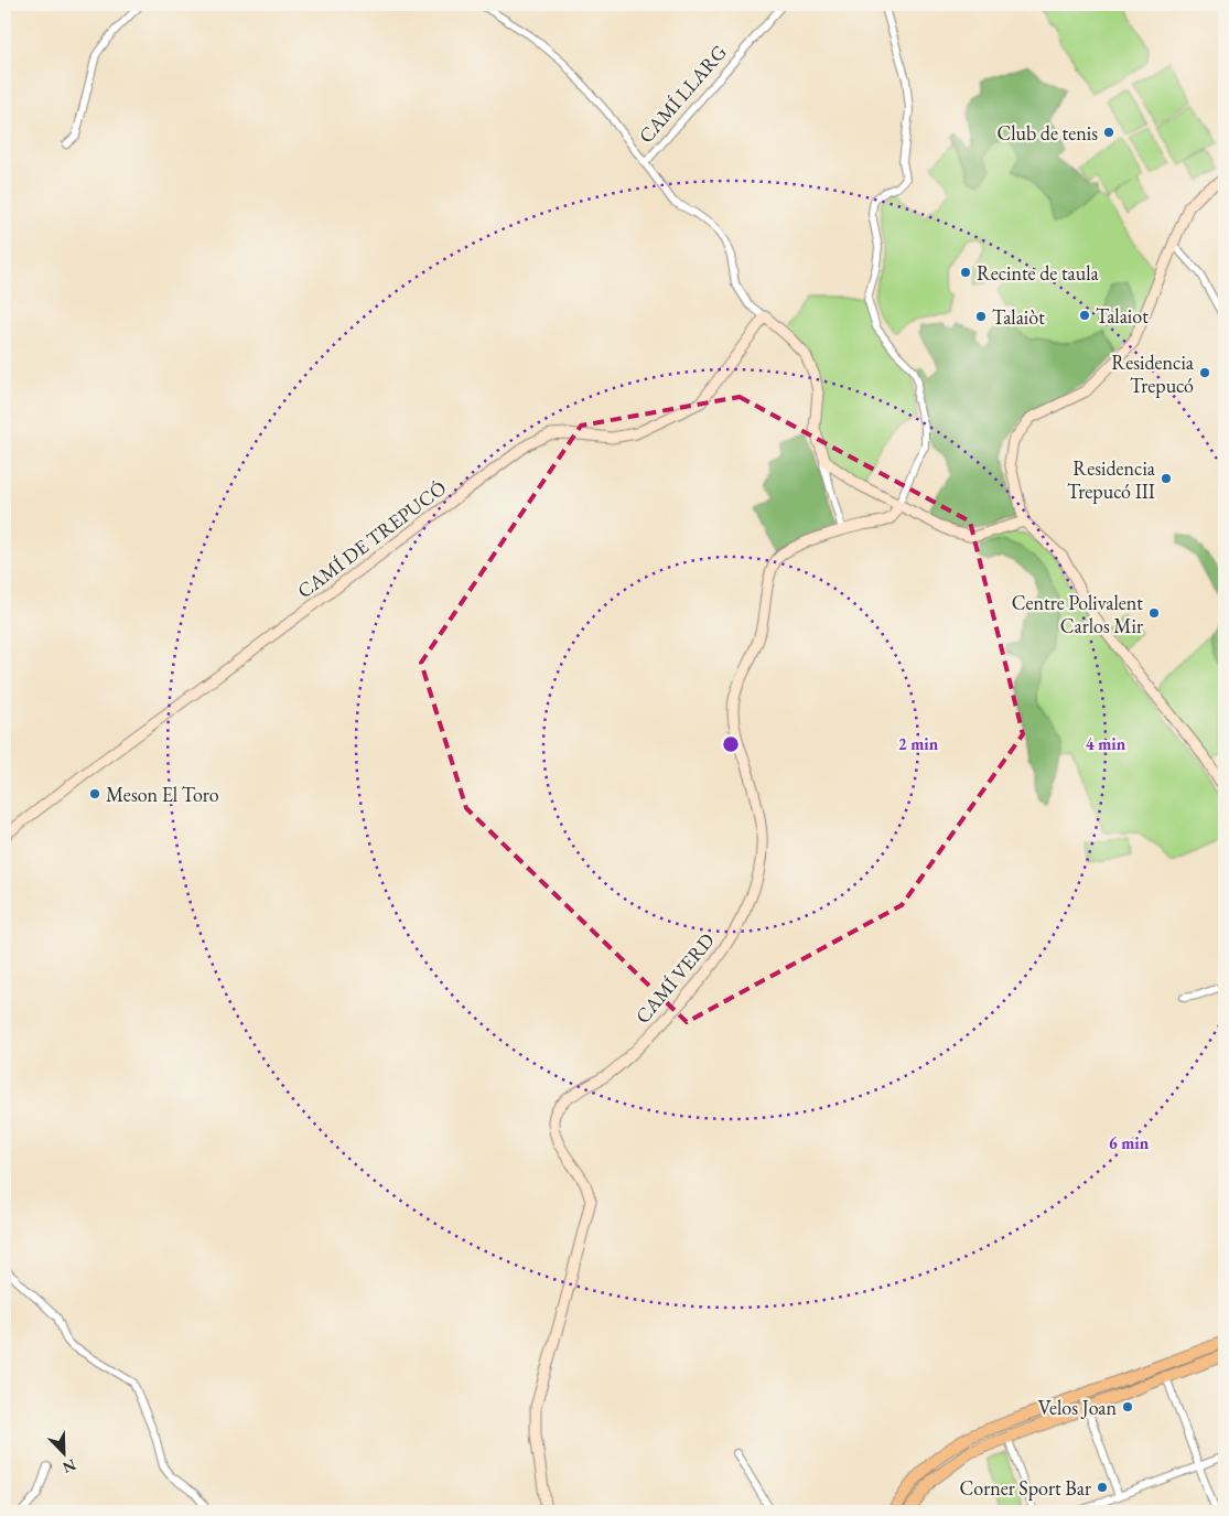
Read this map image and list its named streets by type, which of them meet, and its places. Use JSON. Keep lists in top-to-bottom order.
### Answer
{
  "streets": {
    "street": ["CAMÍ LLARG", "CAMÍ DE TREPUCÓ", "CAMÍ VERD"]
  },
  "crossings": [
    ["CAMÍ LLARG", "CAMÍ DE TREPUCÓ"]
  ],
  "places": [
    "Club de tenis",
    "Recinte de taula",
    "Talaiot",
    "Talaiòt",
    "Residencia Trepucó",
    "Residencia Trepucó III",
    "Centre Polivalent Carlos Mir",
    "Meson El Toro",
    "Velos Joan",
    "Corner Sport Bar"
  ],
  "north": "bottom right",
  "rings": ["2 min", "4 min", "6 min"]
}
